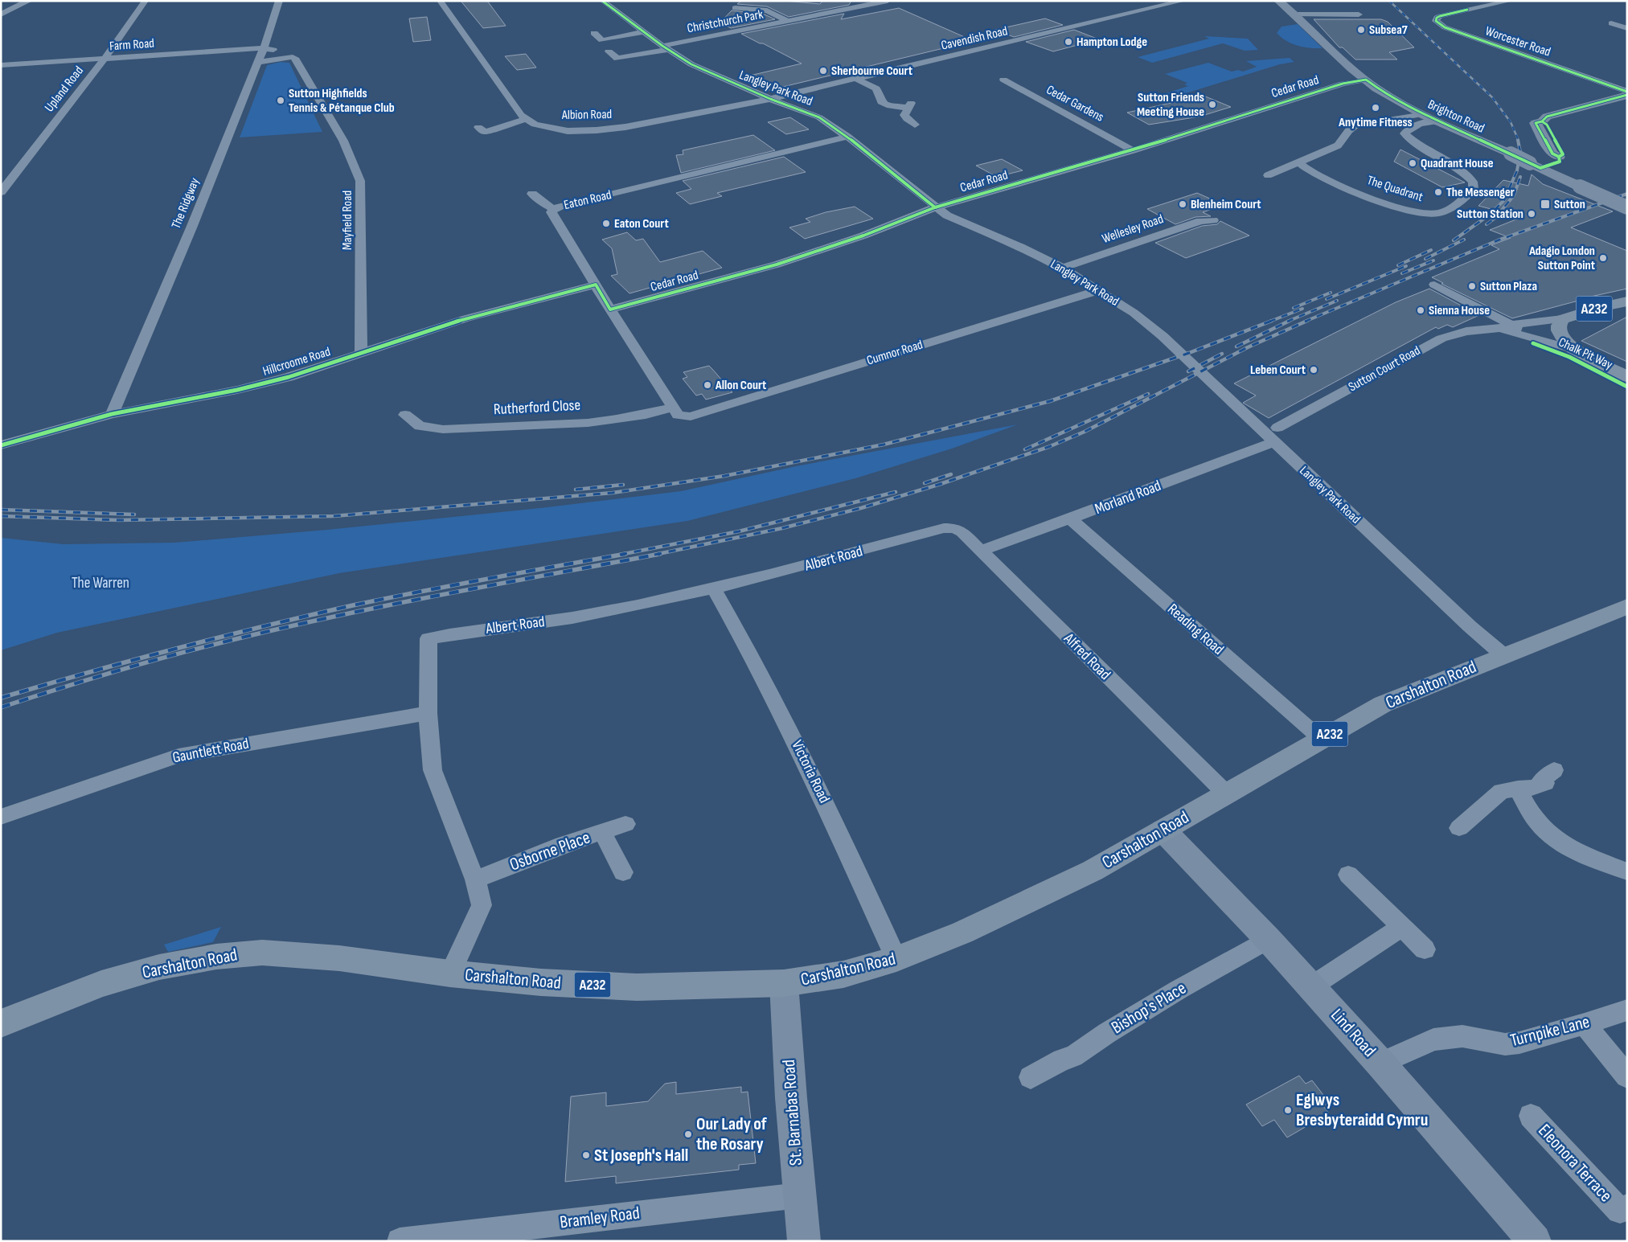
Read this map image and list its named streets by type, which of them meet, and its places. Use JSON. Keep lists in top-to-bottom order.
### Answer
{
  "streets": {
    "highway": [
      "A232",
      "Chalk Pit Way",
      "Sutton Court Road",
      "Carshalton Road"
    ],
    "main road": ["Brighton Road", "Lind Road", "St. Barnabas Road"],
    "street": [
      "Christchurch Park",
      "Cavendish Road",
      "Worcester Road",
      "Farm Road",
      "Cedar Road",
      "Langley Park Road",
      "Upland Road",
      "Cedar Gardens",
      "Albion Road",
      "The Quadrant",
      "Eaton Road",
      "The Ridgway",
      "Mayfield Road",
      "Wellesley Road",
      "Cumnor Road",
      "Hillcroome Road",
      "Rutherford Close",
      "Morland Road",
      "Albert Road",
      "Reading Road",
      "Alfred Road",
      "Gauntlett Road",
      "Victoria Road",
      "Osborne Place",
      "Bishop's Place",
      "Turnpike Lane",
      "Eleonora Terrace",
      "Bramley Road"
    ]
  },
  "crossings": [
    ["Christchurch Park", "Langley Park Road"],
    ["Cavendish Road", "Langley Park Road"],
    ["Cavendish Road", "Albion Road"],
    ["Farm Road", "Upland Road"],
    ["Farm Road", "The Ridgway"],
    ["Cedar Road", "Langley Park Road"],
    ["Cedar Road", "Cedar Gardens"],
    ["Cedar Road", "Brighton Road"],
    ["Cedar Road", "Eaton Road"],
    ["Langley Park Road", "Albion Road"],
    ["Langley Park Road", "Eaton Road"],
    ["Langley Park Road", "Wellesley Road"],
    ["Langley Park Road", "Cumnor Road"],
    ["Langley Park Road", "Sutton Court Road"],
    ["Langley Park Road", "Morland Road"],
    ["Langley Park Road", "Carshalton Road"],
    ["Brighton Road", "The Quadrant"],
    ["Eaton Road", "Cumnor Road"],
    ["Eaton Road", "Hillcroome Road"],
    ["Eaton Road", "Rutherford Close"],
    ["The Ridgway", "Hillcroome Road"],
    ["Mayfield Road", "Hillcroome Road"],
    ["Chalk Pit Way", "Sutton Court Road"],
    ["Sutton Court Road", "Morland Road"],
    ["Morland Road", "Reading Road"],
    ["Morland Road", "Alfred Road"],
    ["Albert Road", "Alfred Road"],
    ["Albert Road", "Carshalton Road"],
    ["Albert Road", "Gauntlett Road"],
    ["Albert Road", "Victoria Road"],
    ["Albert Road", "Osborne Place"],
    ["Reading Road", "Carshalton Road"],
    ["Alfred Road", "Carshalton Road"],
    ["Carshalton Road", "Victoria Road"],
    ["Carshalton Road", "Lind Road"],
    ["Carshalton Road", "St. Barnabas Road"],
    ["Bishop's Place", "Lind Road"],
    ["Turnpike Lane", "Lind Road"],
    ["St. Barnabas Road", "Bramley Road"]
  ],
  "parks": ["The Warren"],
  "places": {
    "other": [
      "Subsea7",
      "Hampton Lodge",
      "Sherbourne Court",
      "Sutton Highfields Tennis & Pétanque Club",
      "Sutton Friends Meeting House",
      "Anytime Fitness",
      "Quadrant House",
      "The Messenger",
      "Blenheim Court",
      "Sutton Station",
      "Eaton Court",
      "Adagio London Sutton Point",
      "Sutton Plaza",
      "Sienna House",
      "Leben Court",
      "Allon Court",
      "Eglwys Bresbyteraidd Cymru",
      "Our Lady of the Rosary",
      "St Joseph's Hall"
    ],
    "transit": ["Sutton"]
  }
}
